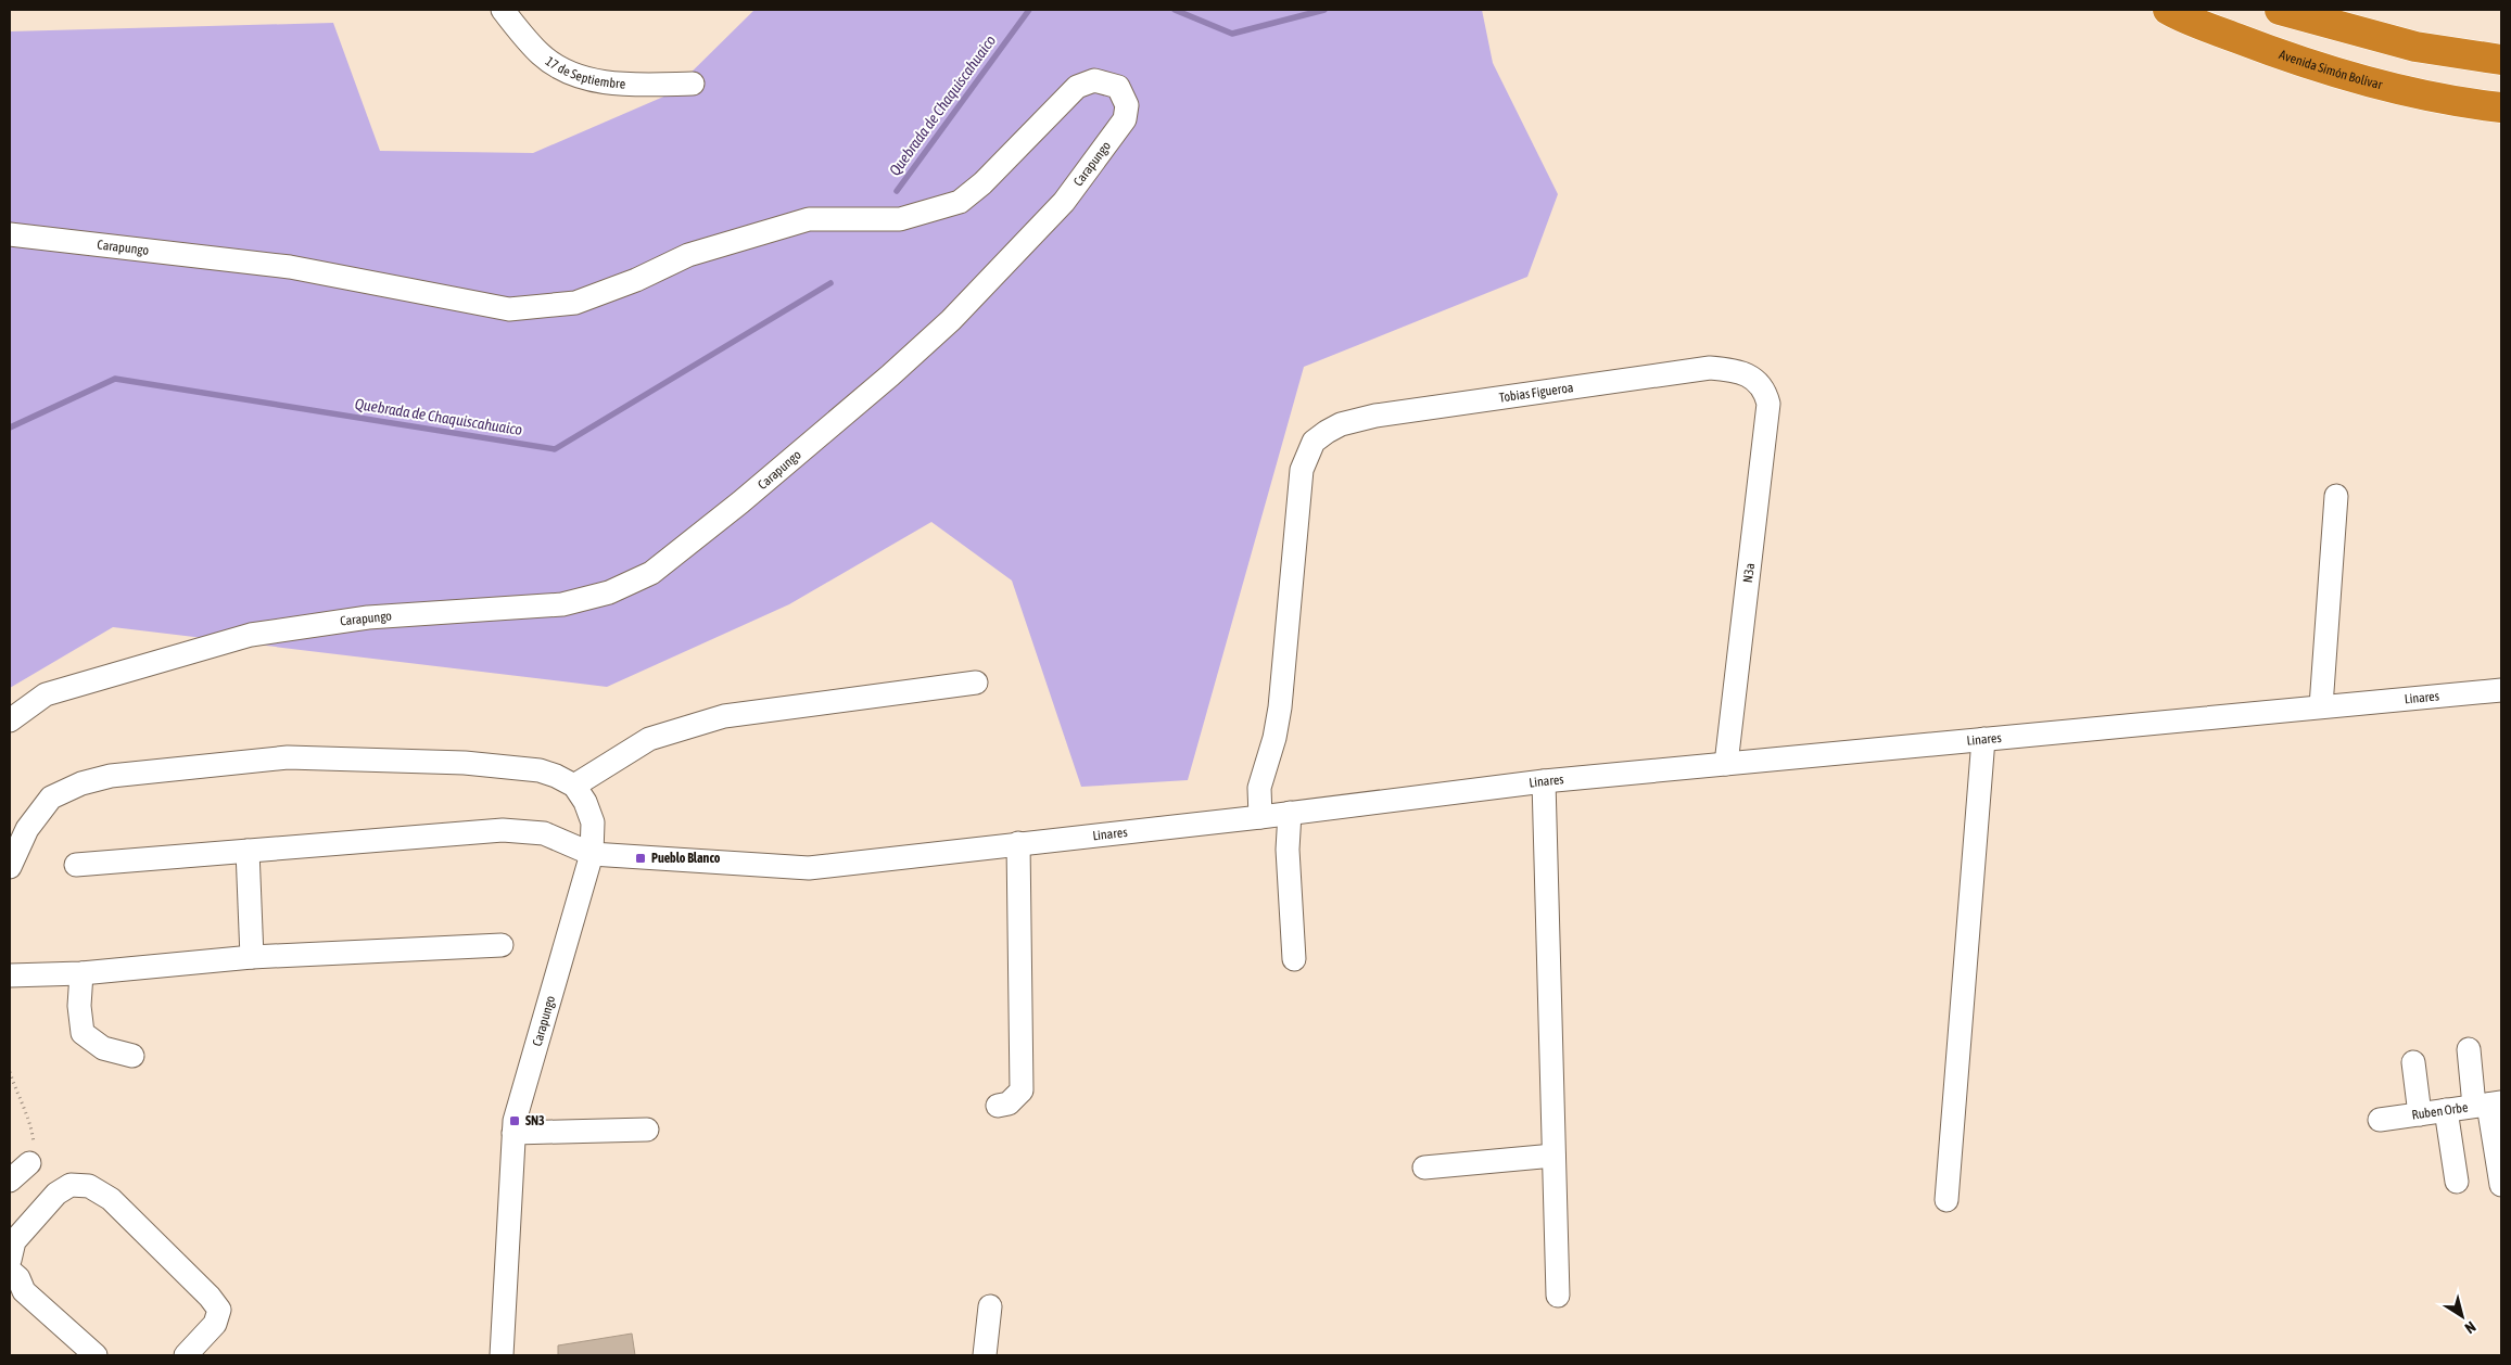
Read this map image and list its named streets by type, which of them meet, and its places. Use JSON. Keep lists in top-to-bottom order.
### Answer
{
  "streets": {
    "highway": ["Avenida Simón Bolívar"],
    "street": [
      "17 de Septiembre",
      "Carapungo",
      "Tobias Figueroa",
      "N3a",
      "Linares",
      "Ruben Orbe"
    ]
  },
  "crossings": [
    ["Carapungo", "Linares"],
    ["Tobias Figueroa", "N3a"],
    ["Tobias Figueroa", "Linares"],
    ["N3a", "Linares"]
  ],
  "water": ["Quebrada de Chaquiscahuaico"],
  "places": {
    "transit": ["Pueblo Blanco", "SN3"]
  },
  "north": "bottom right"
}
